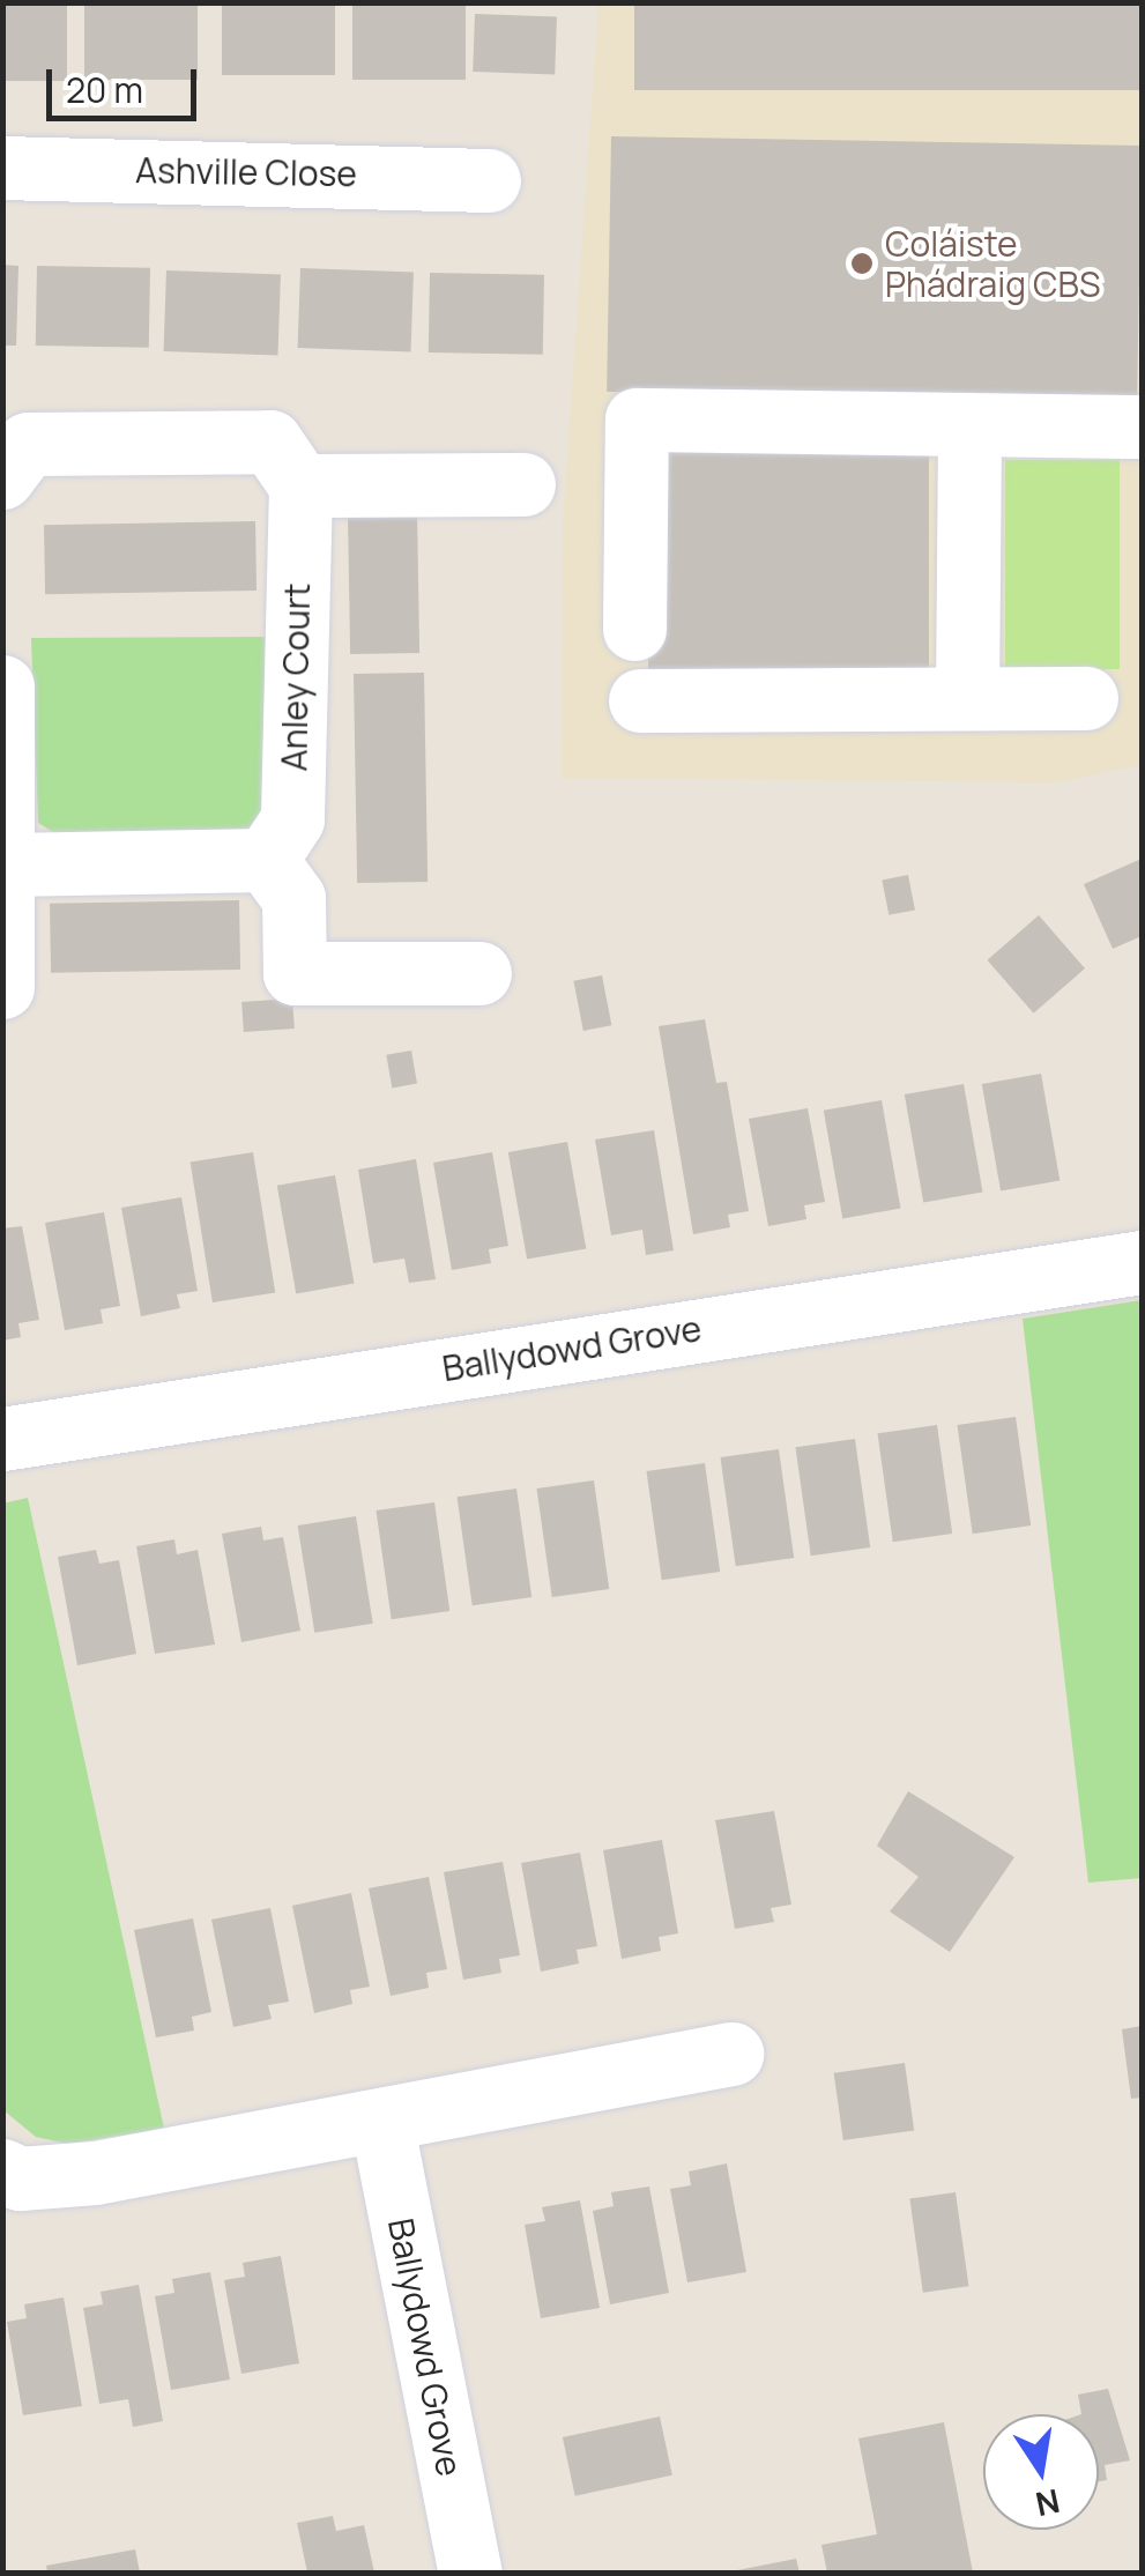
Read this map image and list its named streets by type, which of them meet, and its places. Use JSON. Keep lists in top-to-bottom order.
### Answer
{
  "streets": {
    "street": ["Ashville Close", "Anley Court", "Ballydowd Grove"]
  },
  "places": ["Coláiste Phádraig CBS"],
  "scale_bar": "20 m",
  "north": "bottom"
}
